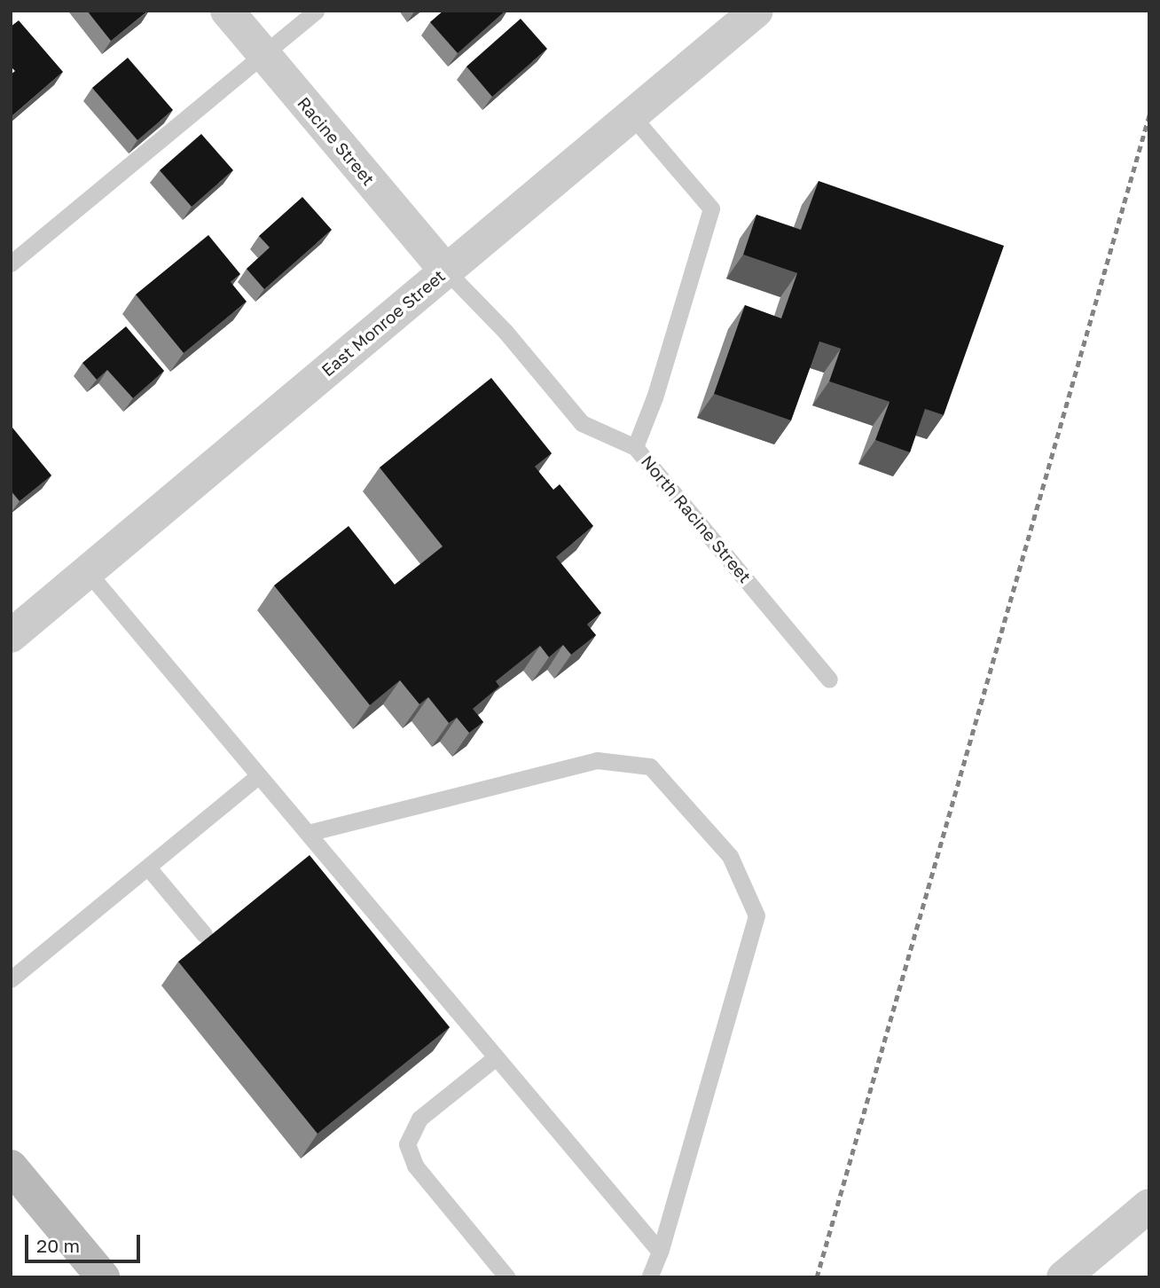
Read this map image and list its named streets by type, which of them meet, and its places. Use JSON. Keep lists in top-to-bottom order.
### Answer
{
  "streets": {
    "street": ["Racine Street", "East Monroe Street"],
    "lane": ["North Racine Street"]
  },
  "crossings": [
    ["Racine Street", "East Monroe Street"],
    ["Racine Street", "North Racine Street"],
    ["East Monroe Street", "North Racine Street"]
  ],
  "scale_bar": "20 m"
}
